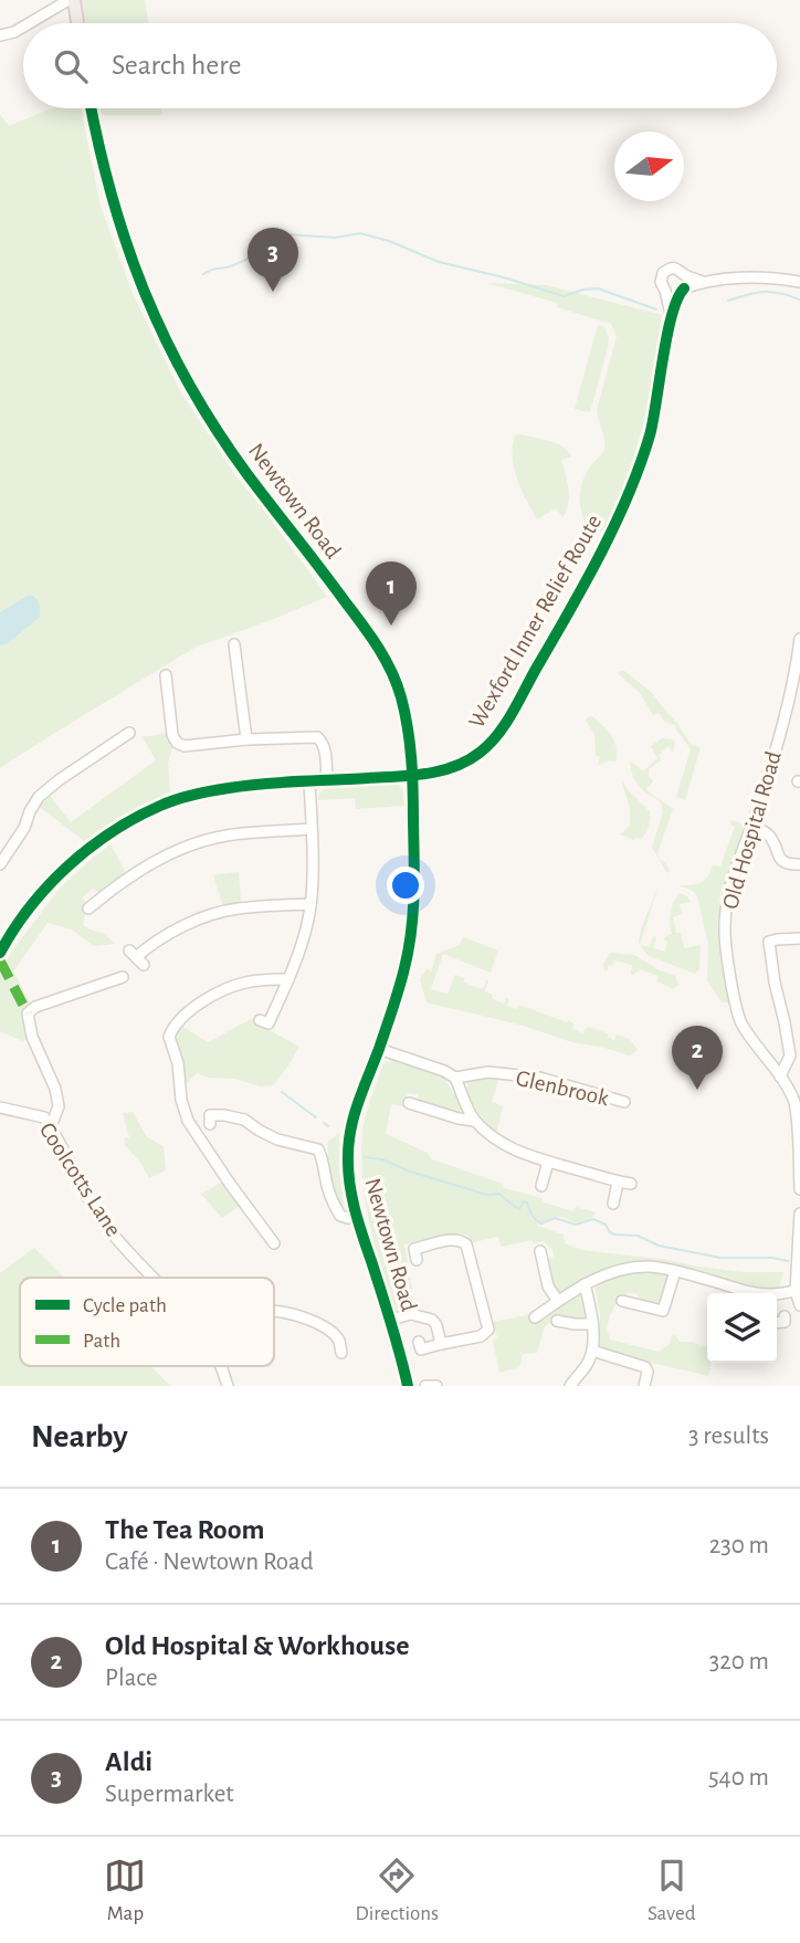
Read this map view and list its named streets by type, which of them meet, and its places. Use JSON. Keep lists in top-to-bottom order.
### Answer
{
  "streets": {
    "main road": ["Newtown Road"],
    "street": [
      "Wexford Inner Relief Route",
      "Old Hospital Road",
      "Glenbrook",
      "Coolcotts Lane"
    ]
  },
  "crossings": [
    ["Newtown Road", "Wexford Inner Relief Route"]
  ],
  "legend": ["Cycle path", "Path"],
  "north": "right",
  "page": {
    "search": "Search here",
    "pins": ["3", "1", "2"],
    "heading": ["Nearby", "3 results"],
    "list": [
      {
        "mark": "1",
        "name": "The Tea Room",
        "note": "Café · Newtown Road",
        "value": "230 m"
      },
      {
        "mark": "2",
        "name": "Old Hospital & Workhouse",
        "note": "Place",
        "value": "320 m"
      },
      {
        "mark": "3",
        "name": "Aldi",
        "note": "Supermarket",
        "value": "540 m"
      }
    ],
    "nav": ["Map", "Directions", "Saved"]
  }
}
